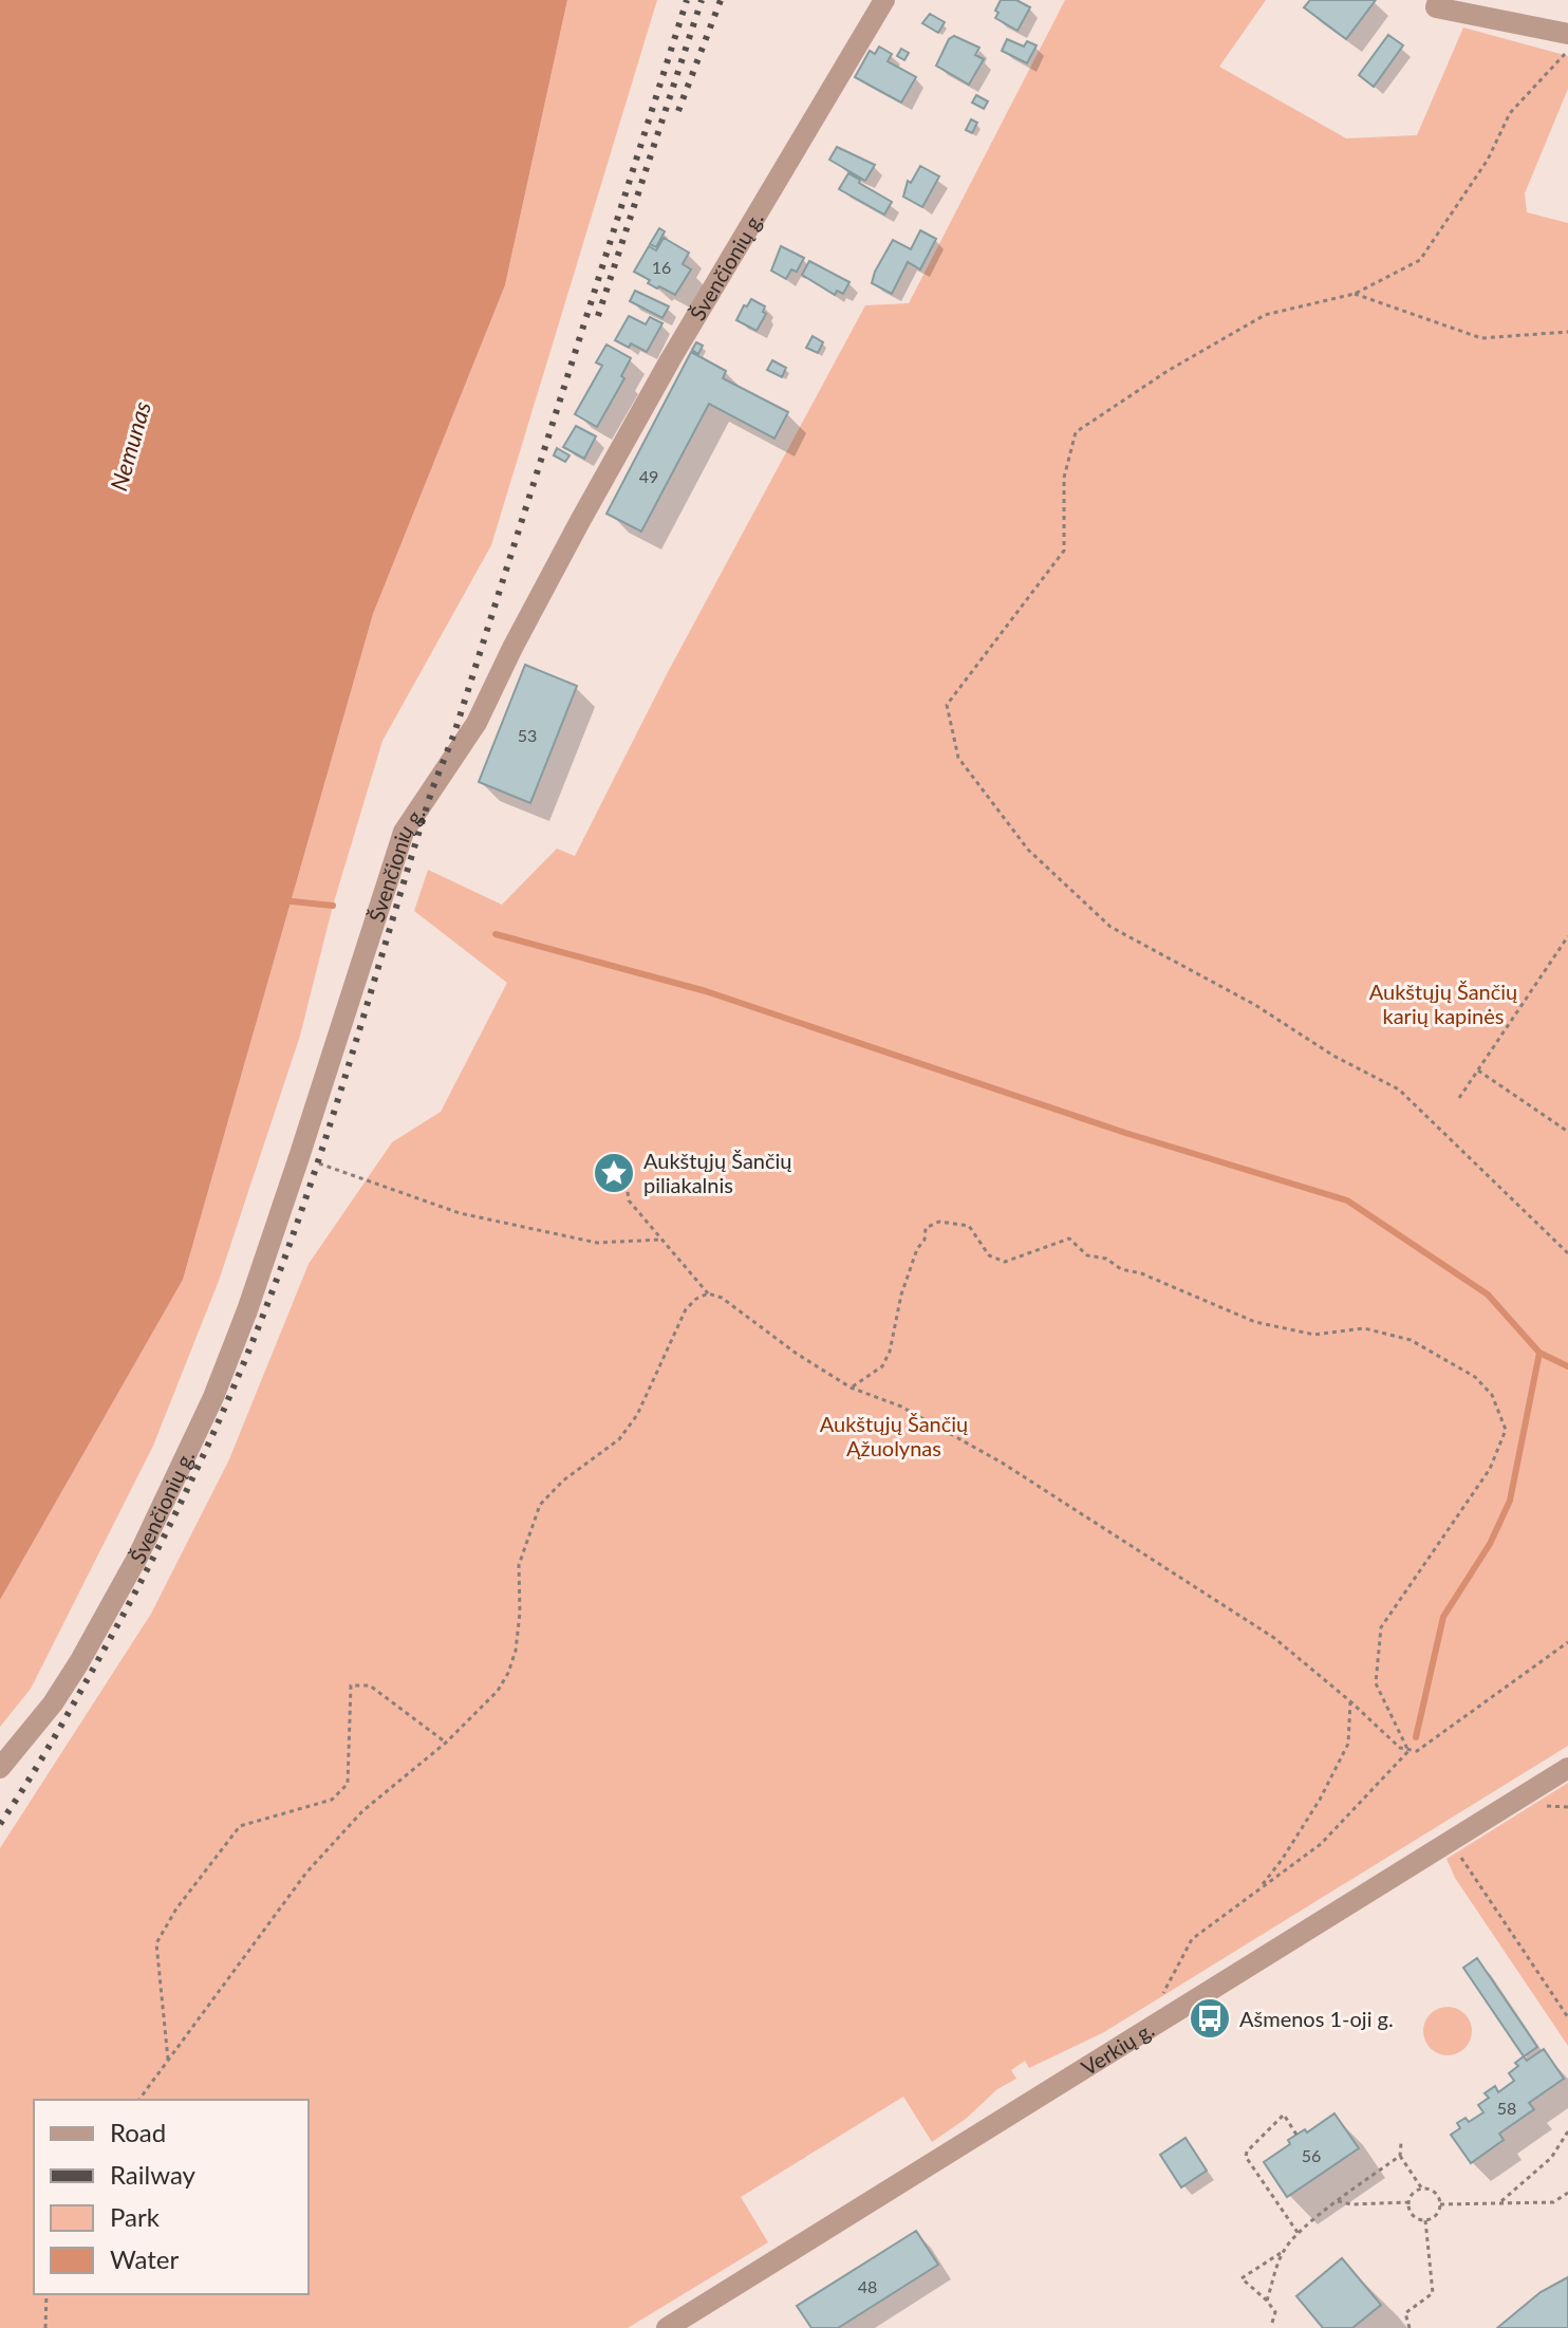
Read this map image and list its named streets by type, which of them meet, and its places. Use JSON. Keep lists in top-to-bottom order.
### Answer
{
  "streets": {
    "street": ["Švenčionių g.", "Verkių g."]
  },
  "water": ["Nemunas"],
  "parks": ["Aukštųjų Šančių karių kapinės", "Aukštųjų Šančių Ąžuolynas"],
  "places": {
    "place": ["Aukštųjų Šančių piliakalnis"],
    "bus stop": ["Ašmenos 1-oji g."]
  },
  "house_numbers": [
    "16",
    "49",
    "53",
    "58",
    "56",
    "48"
  ],
  "legend": [
    "Road",
    "Railway",
    "Park",
    "Water"
  ]
}
